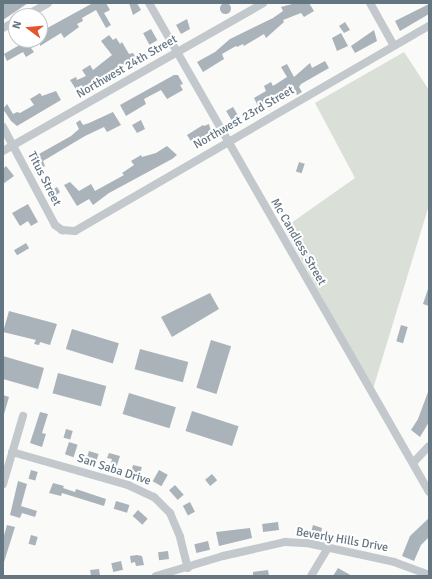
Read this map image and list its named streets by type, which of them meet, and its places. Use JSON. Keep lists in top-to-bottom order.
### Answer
{
  "streets": {
    "street": [
      "Northwest 24th Street",
      "Northwest 23rd Street",
      "Titus Street",
      "Mc Candless Street",
      "San Saba Drive",
      "Beverly Hills Drive"
    ]
  },
  "crossings": [
    ["Northwest 24th Street", "Titus Street"],
    ["Northwest 24th Street", "Mc Candless Street"],
    ["Northwest 23rd Street", "Titus Street"],
    ["Northwest 23rd Street", "Mc Candless Street"],
    ["San Saba Drive", "Beverly Hills Drive"]
  ],
  "north": "left"
}
